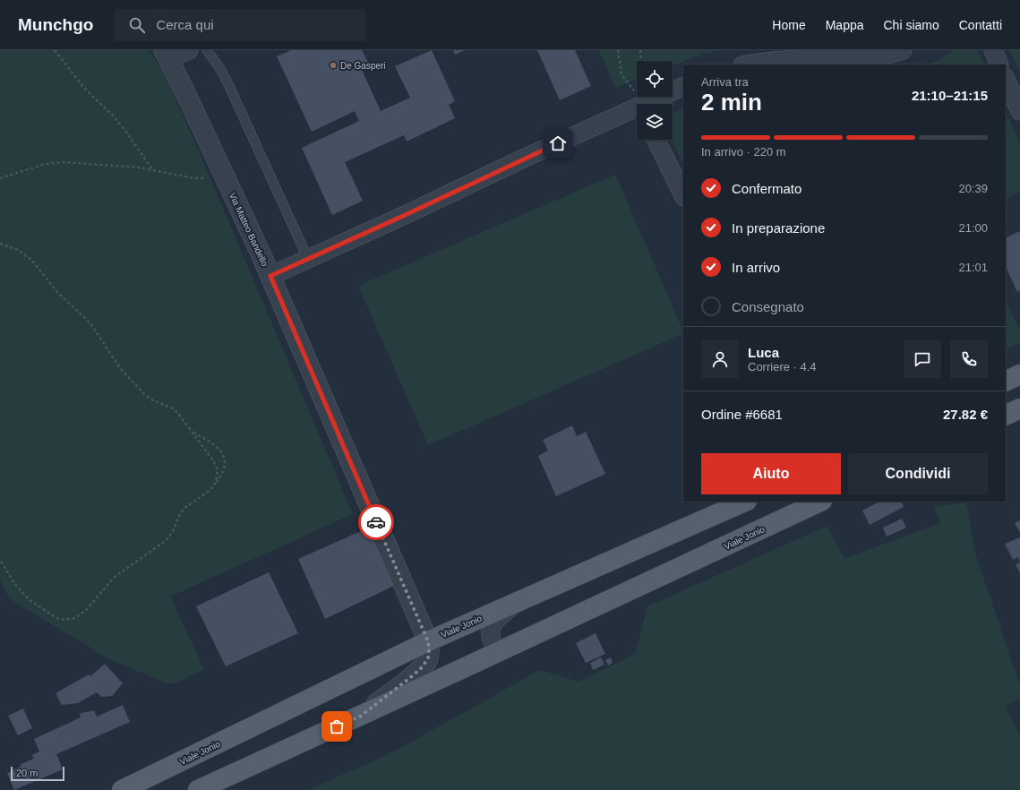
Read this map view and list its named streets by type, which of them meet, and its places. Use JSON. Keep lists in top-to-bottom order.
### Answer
{
  "streets": {
    "main road": ["Viale Jonio"],
    "street": ["Via Matteo Bandello"]
  },
  "crossings": [
    ["Via Matteo Bandello", "Viale Jonio"]
  ],
  "places": ["De Gasperi"],
  "scale_bar": "20 m",
  "page": {
    "header": "Munchgo",
    "search": "Cerca qui",
    "nav": [
      "Home",
      "Mappa",
      "Chi siamo",
      "Contatti"
    ],
    "heading": ["2 min", "Arriva tra", "21:10–21:15"],
    "panel": [
      "Luca",
      "Corriere · 4.4",
      "Ordine #6681",
      "27.82 €"
    ],
    "bar": "In arrivo · 220 m",
    "list": [
      ["Confermato", "20:39"],
      ["In preparazione", "21:00"],
      ["In arrivo", "21:01"],
      "Consegnato"
    ],
    "buttons": ["Aiuto", "Condividi"],
    "scale": "20 m"
  }
}
